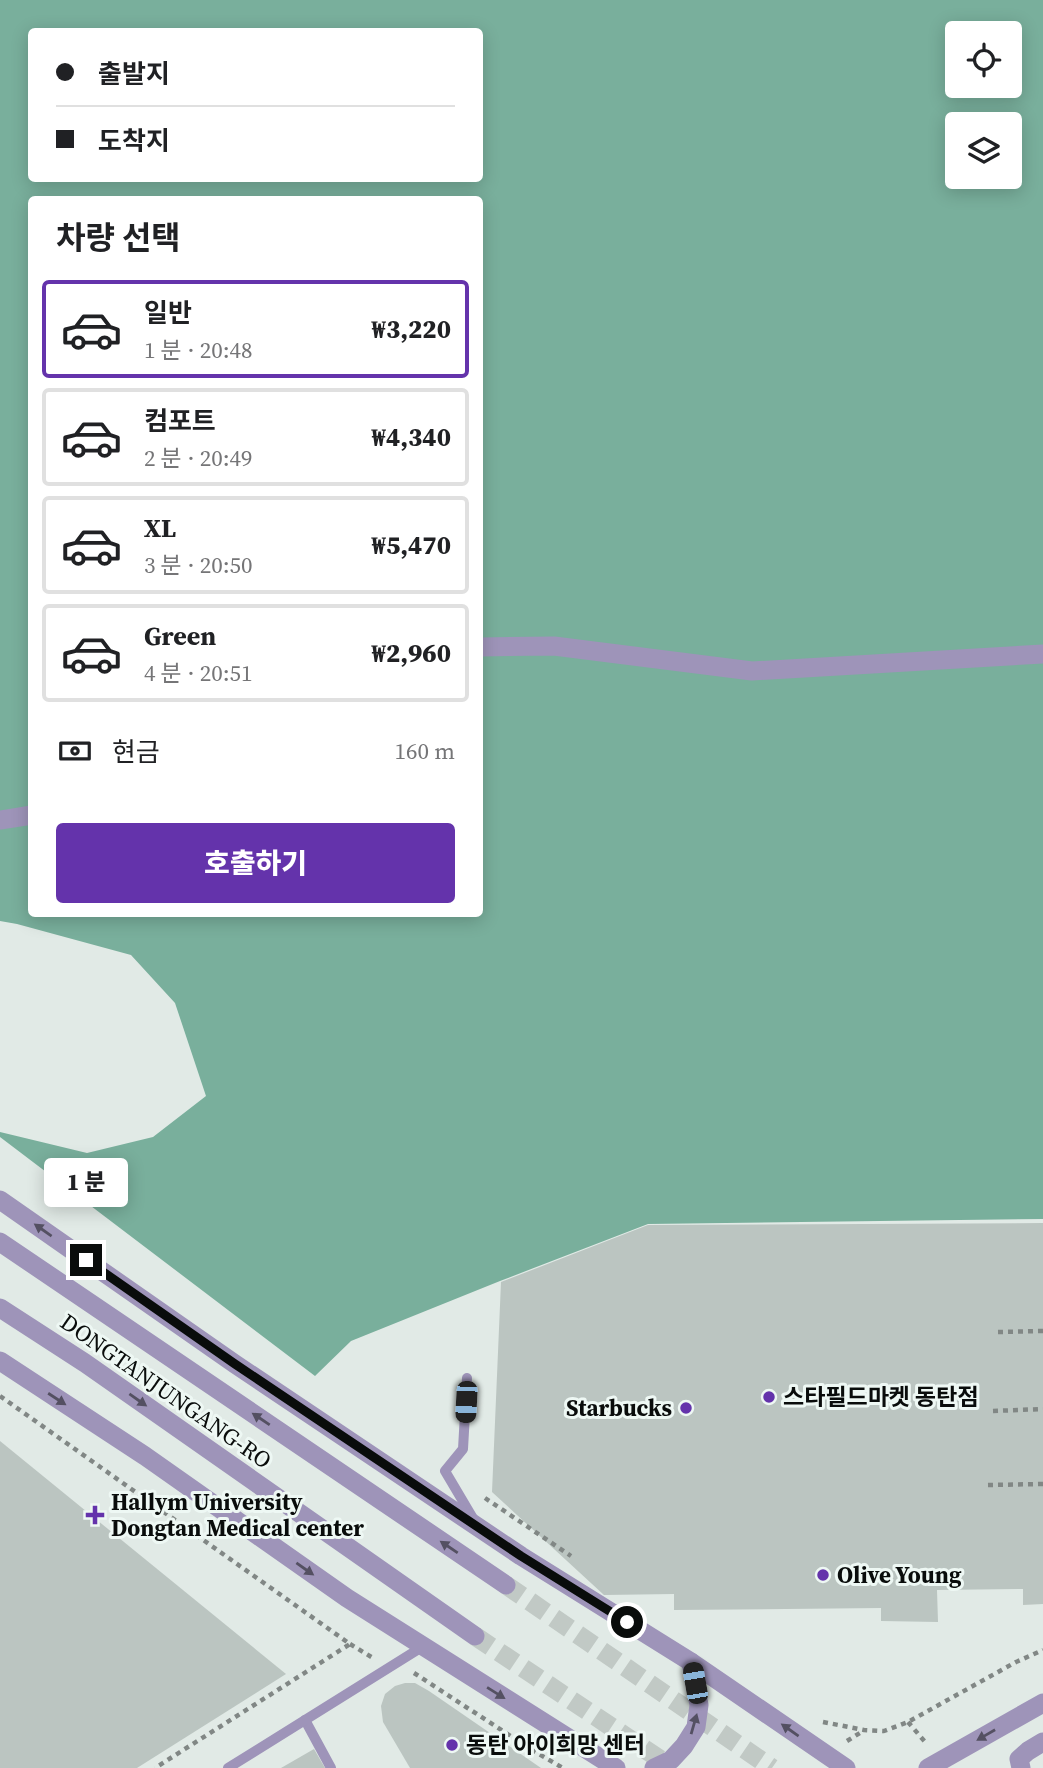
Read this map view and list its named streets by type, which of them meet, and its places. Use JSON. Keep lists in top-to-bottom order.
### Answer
{
  "streets": {
    "street": ["DONGTANJUNGANG-RO"]
  },
  "places": {
    "other": [
      "스타필드마켓 동탄점",
      "Starbucks",
      "Olive Young",
      "동탄 아이희망 센터"
    ],
    "health": ["Hallym University Dongtan Medical center"]
  },
  "page": {
    "banner": ["출발지", "도착지"],
    "heading": "차량 선택",
    "list": [
      {
        "name": "일반",
        "note": "1 분 · 20:48",
        "value": "₩3,220"
      },
      {
        "name": "컴포트",
        "note": "2 분 · 20:49",
        "value": "₩4,340"
      },
      {
        "name": "XL",
        "note": "3 분 · 20:50",
        "value": "₩5,470"
      },
      {
        "name": "Green",
        "note": "4 분 · 20:51",
        "value": "₩2,960"
      }
    ],
    "pay": ["현금", "160 m"],
    "buttons": "호출하기",
    "bubble": "1 분"
  }
}
